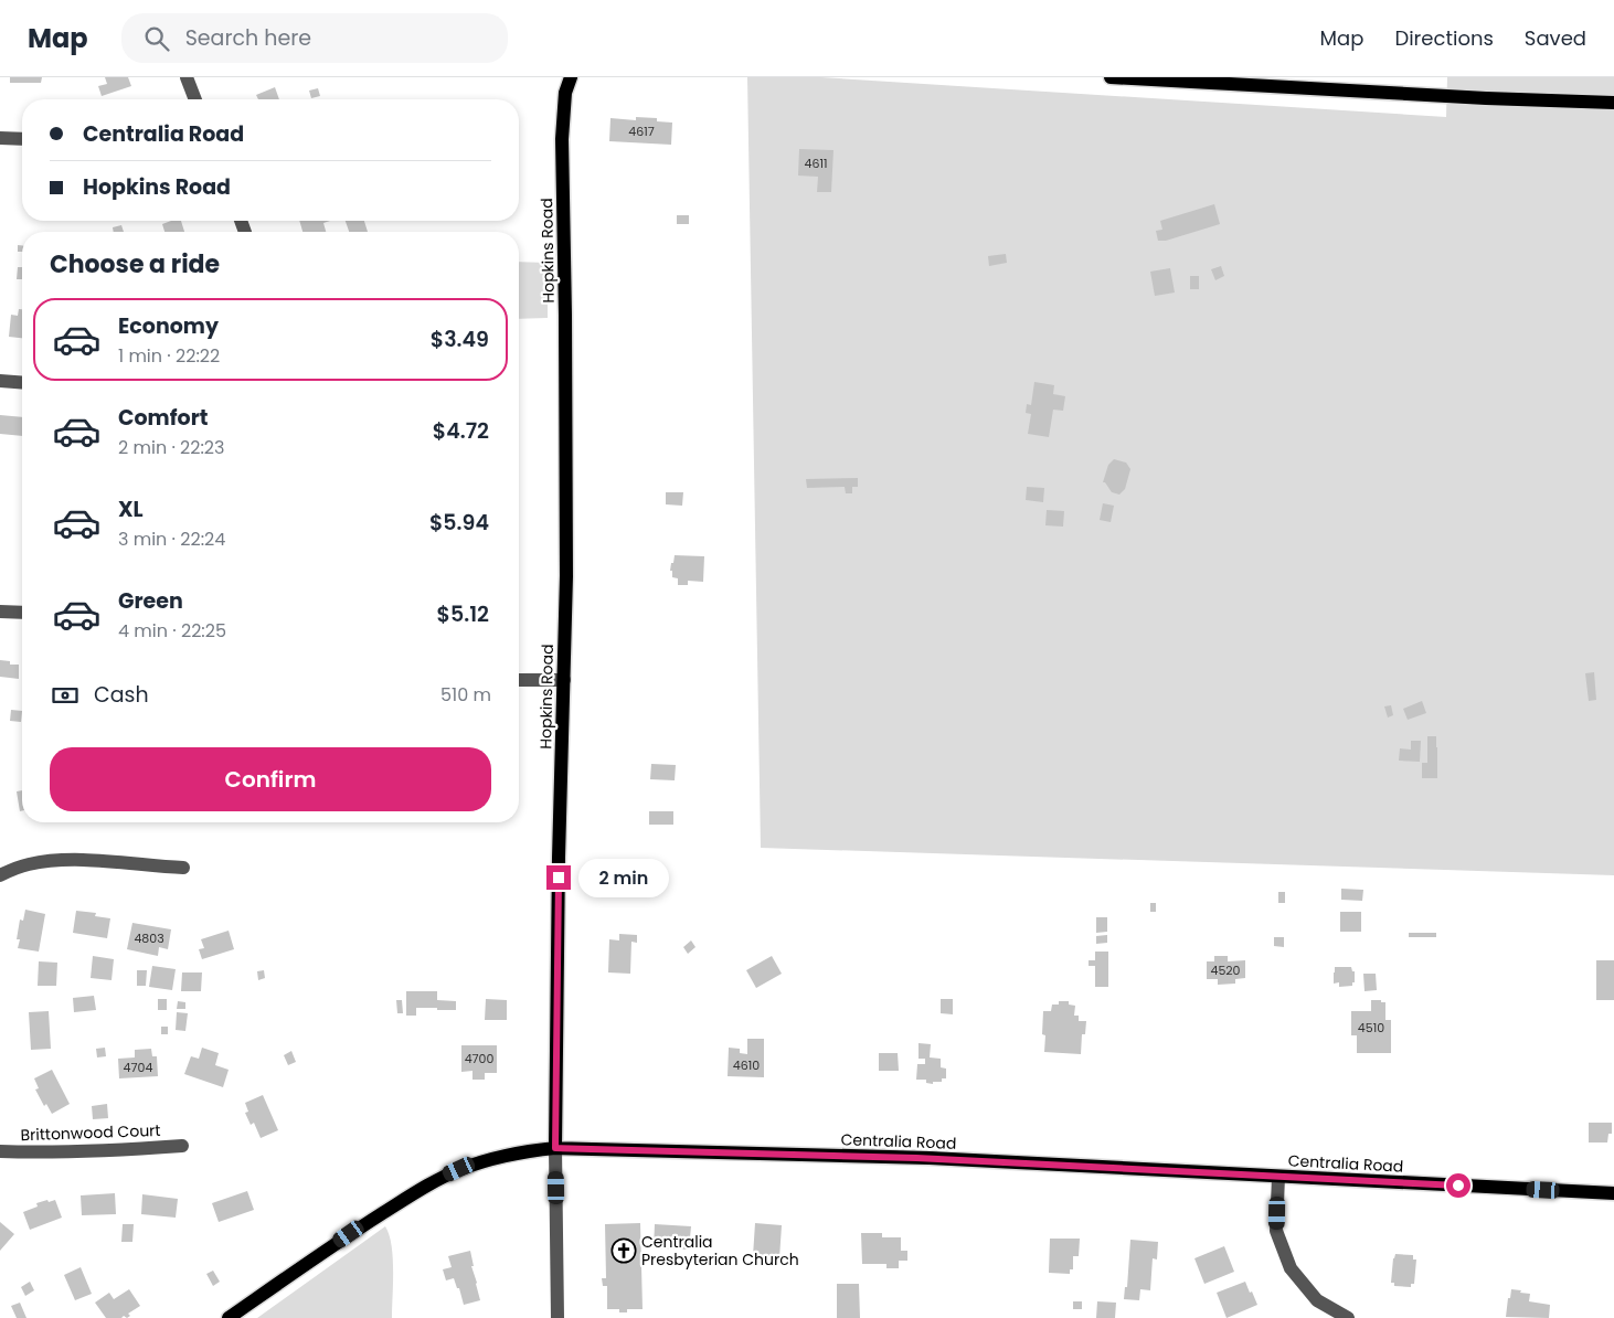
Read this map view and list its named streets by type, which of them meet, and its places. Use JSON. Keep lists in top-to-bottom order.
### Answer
{
  "streets": {
    "main road": ["Hopkins Road", "Centralia Road"],
    "street": ["Brittonwood Court"]
  },
  "crossings": [
    ["Hopkins Road", "Centralia Road"]
  ],
  "places": {
    "church": ["Centralia Presbyterian Church"]
  },
  "house_numbers": [
    "4617",
    "4611",
    "4803",
    "4520",
    "4510",
    "4700",
    "4610",
    "4704"
  ],
  "page": {
    "header": "Map",
    "search": "Search here",
    "nav": ["Map", "Directions", "Saved"],
    "banner": ["Centralia Road", "Hopkins Road"],
    "heading": "Choose a ride",
    "list": [
      {
        "name": "Economy",
        "note": "1 min · 22:22",
        "value": "$3.49"
      },
      {
        "name": "Comfort",
        "note": "2 min · 22:23",
        "value": "$4.72"
      },
      {
        "name": "XL",
        "note": "3 min · 22:24",
        "value": "$5.94"
      },
      {
        "name": "Green",
        "note": "4 min · 22:25",
        "value": "$5.12"
      }
    ],
    "pay": ["Cash", "510 m"],
    "buttons": "Confirm",
    "bubble": "2 min"
  }
}
